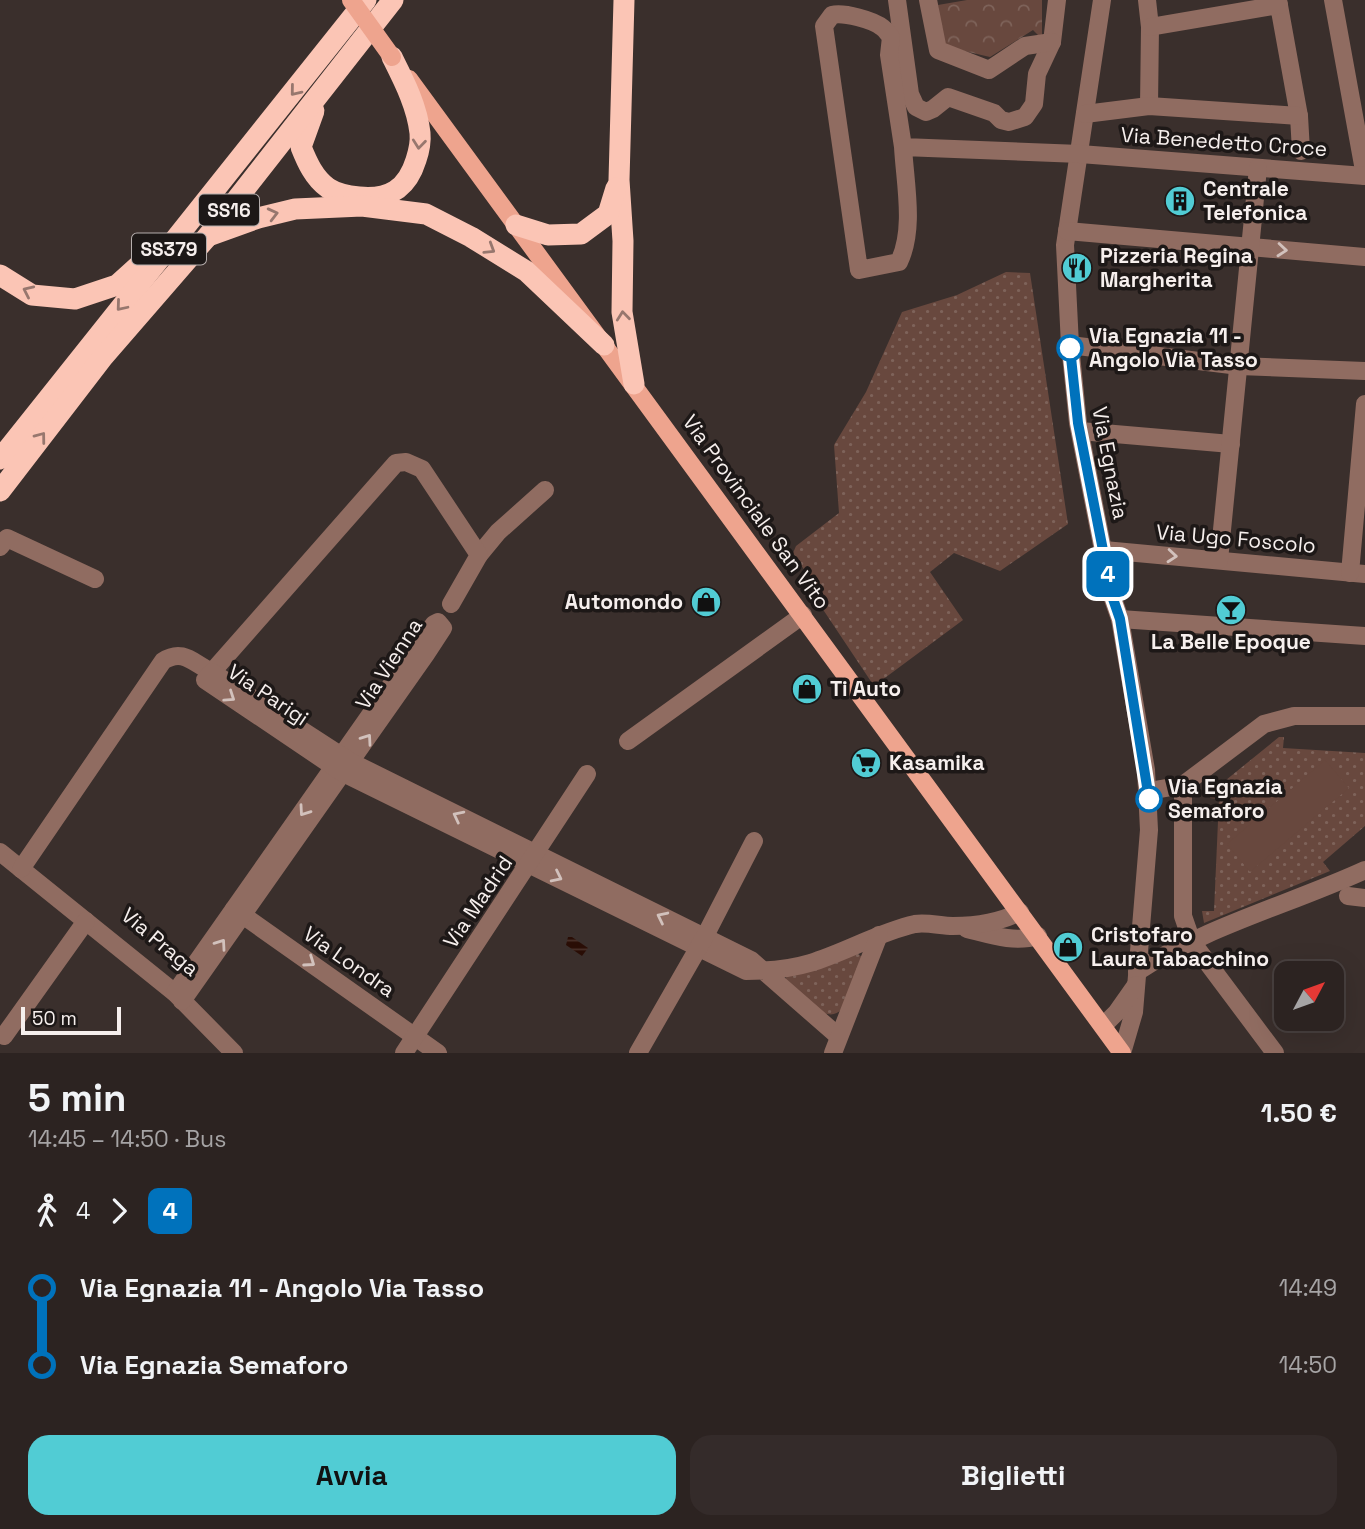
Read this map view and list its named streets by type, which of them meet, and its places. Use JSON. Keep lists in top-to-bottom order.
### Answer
{
  "streets": {
    "highway": ["SS16", "SS379"],
    "main road": ["Via Provinciale San Vito"],
    "street": [
      "Via Benedetto Croce",
      "Via Egnazia",
      "Via Ugo Foscolo",
      "Via Vienna",
      "Via Parigi",
      "Via Madrid",
      "Via Praga",
      "Via Londra"
    ]
  },
  "crossings": [
    ["Via Benedetto Croce", "Via Egnazia"],
    ["Via Egnazia", "Via Provinciale San Vito"],
    ["Via Egnazia", "Via Ugo Foscolo"],
    ["Via Vienna", "Via Parigi"],
    ["Via Vienna", "Via Praga"],
    ["Via Vienna", "Via Londra"],
    ["Via Parigi", "Via Madrid"],
    ["Via Parigi", "Via Praga"],
    ["Via Madrid", "Via Londra"]
  ],
  "one_way": ["Via Londra"],
  "places": {
    "building": ["Centrale Telefonica"],
    "restaurant": ["Pizzeria Regina Margherita"],
    "other": ["Via Egnazia 11 - Angolo Via Tasso", "Via Egnazia Semaforo"],
    "shop": ["Automondo", "Ti Auto", "Cristofaro Laura Tabacchino"],
    "bar": ["La Belle Epoque"],
    "supermarket": ["Kasamika"]
  },
  "lines": ["bus line 4"],
  "scale_bar": "50 m",
  "north": "top right",
  "page": {
    "on_map": "4",
    "scale": "50 m",
    "heading": ["5 min", "14:45 – 14:50 · Bus", "1.50 €"],
    "legs": ["4", "4"],
    "list": [
      {
        "name": "Via Egnazia 11 - Angolo Via Tasso",
        "value": "14:49"
      },
      {
        "name": "Via Egnazia Semaforo",
        "value": "14:50"
      }
    ],
    "buttons": ["Avvia", "Biglietti"]
  }
}
